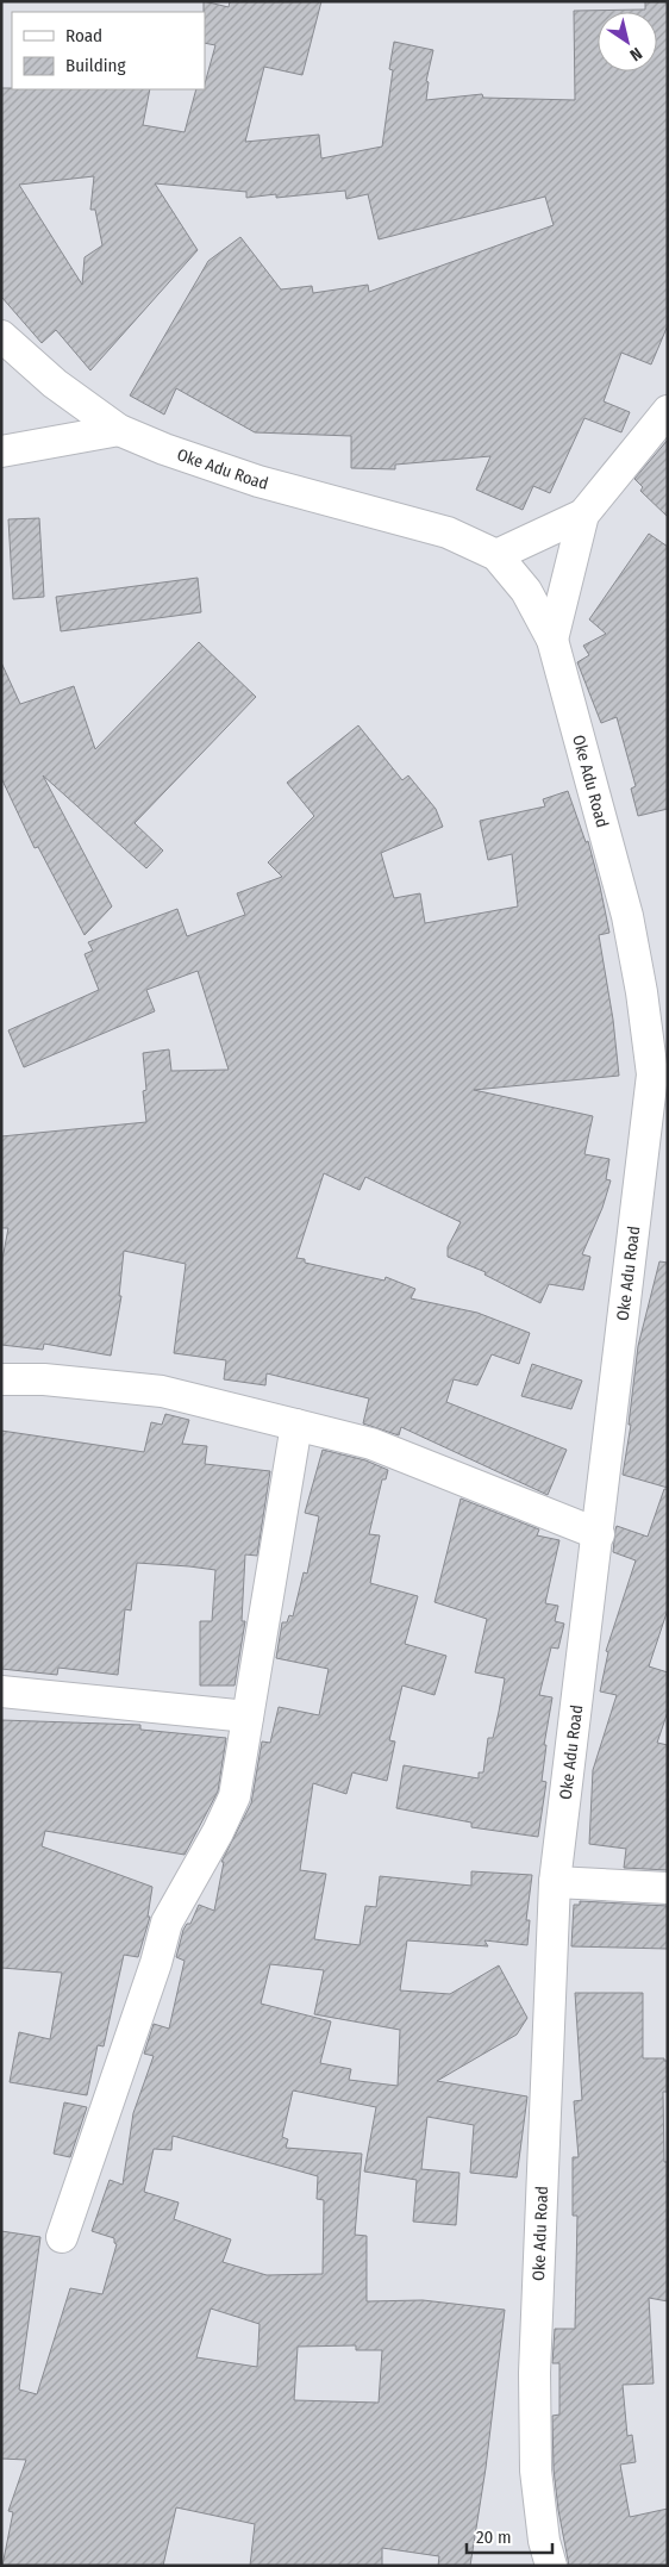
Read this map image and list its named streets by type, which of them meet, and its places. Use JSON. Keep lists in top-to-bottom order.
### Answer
{
  "streets": {
    "street": ["Oke Adu Road"]
  },
  "legend": ["Road", "Building"],
  "scale_bar": "20 m",
  "north": "bottom right"
}
